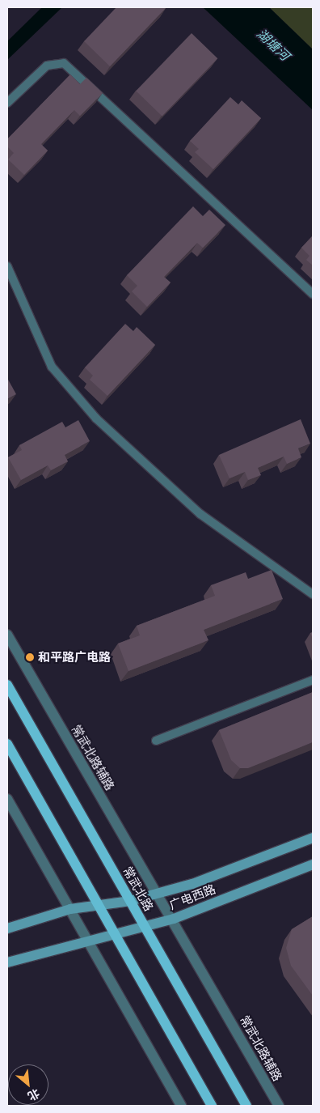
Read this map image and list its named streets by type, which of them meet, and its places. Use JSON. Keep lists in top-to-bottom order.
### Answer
{
  "streets": {
    "main road": ["常武北路", "广电西路"],
    "street": ["常武北路辅路"]
  },
  "crossings": [
    ["常武北路辅路", "广电西路"],
    ["常武北路", "广电西路"]
  ],
  "water": ["湖塘河"],
  "places": ["和平路广电路"],
  "north": "bottom right"
}
